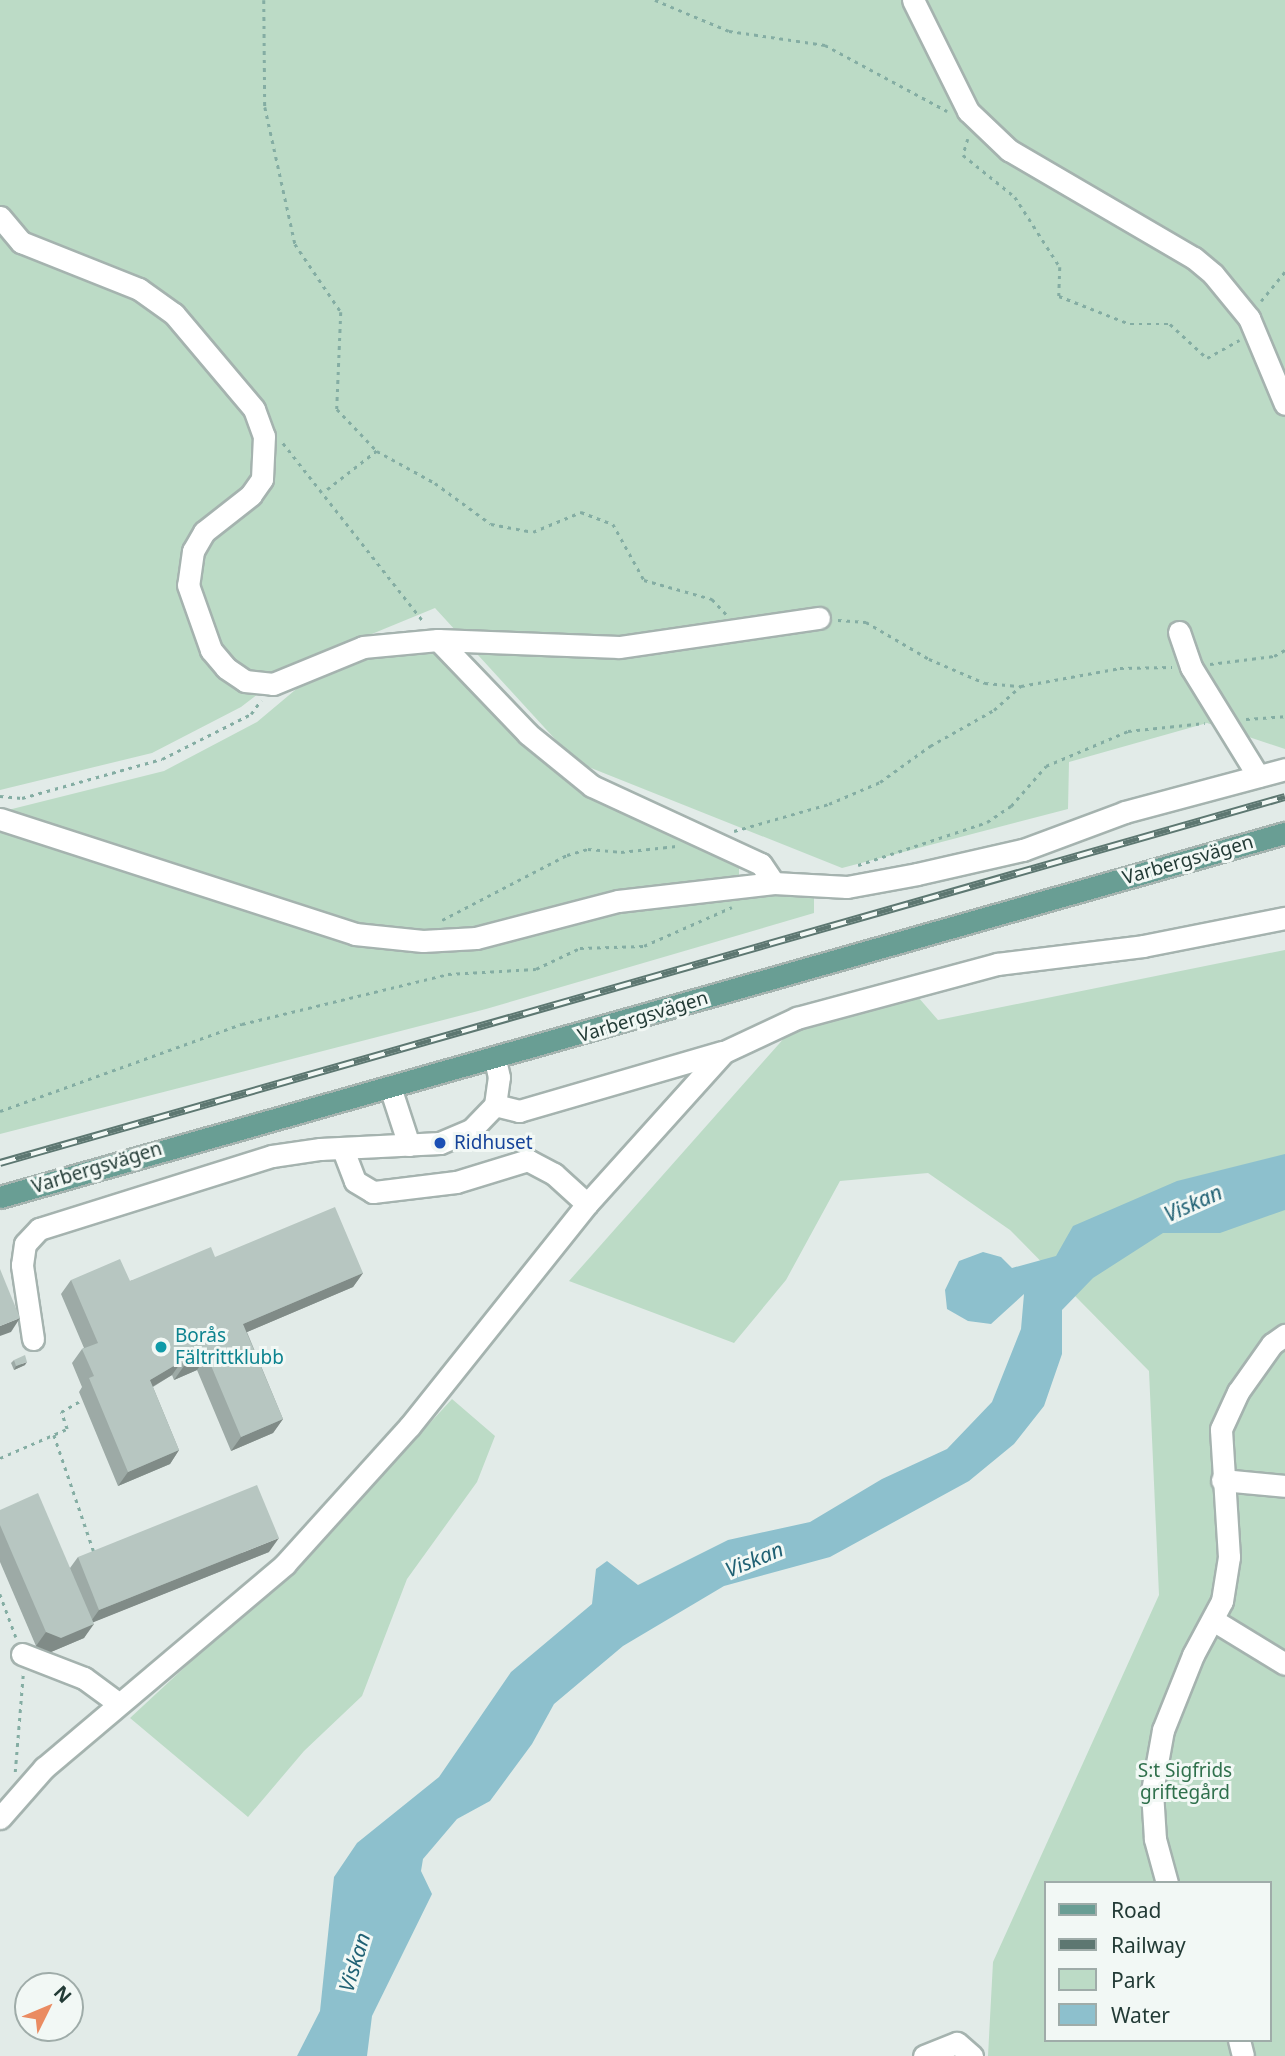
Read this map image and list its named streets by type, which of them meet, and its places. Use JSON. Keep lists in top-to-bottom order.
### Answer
{
  "streets": {
    "main road": ["Varbergsvägen"]
  },
  "water": ["Viskan"],
  "parks": ["S:t Sigfrids griftegård"],
  "places": ["Ridhuset", "Borås Fältrittklubb"],
  "legend": [
    "Road",
    "Railway",
    "Park",
    "Water"
  ],
  "north": "top right"
}
